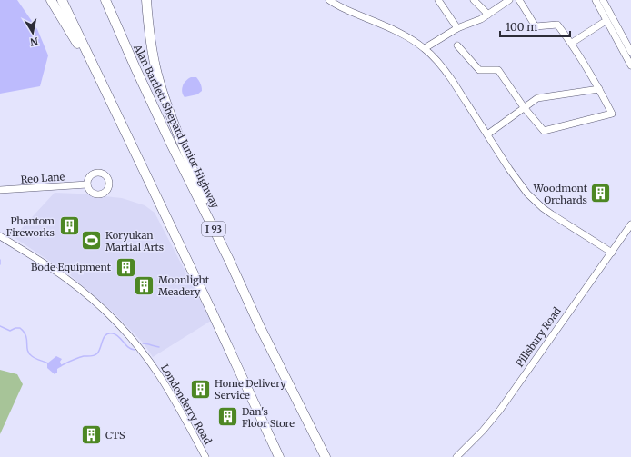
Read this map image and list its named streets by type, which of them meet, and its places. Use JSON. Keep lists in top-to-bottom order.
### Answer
{
  "streets": {
    "highway": ["Alan Bartlett Shepard Junior Highway", "I 93"],
    "street": ["Reo Lane", "Pillsbury Road", "Londonderry Road"]
  },
  "places": {
    "building": [
      "Woodmont Orchards",
      "Phantom Fireworks",
      "Bode Equipment",
      "Moonlight Meadery",
      "Home Delivery Service",
      "Dan's Floor Store",
      "CTS"
    ],
    "sports": ["Koryukan Martial Arts"]
  },
  "scale_bar": "100 m",
  "north": "bottom"
}
